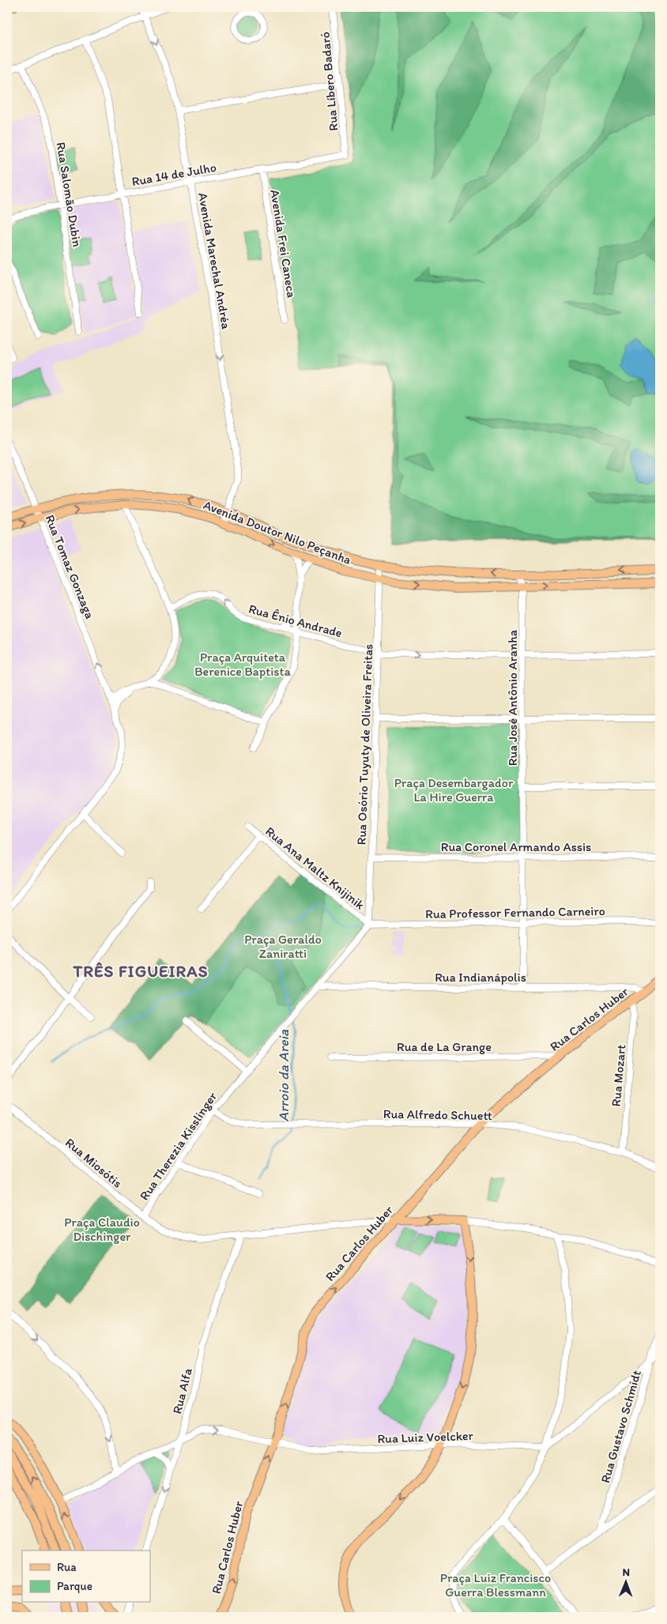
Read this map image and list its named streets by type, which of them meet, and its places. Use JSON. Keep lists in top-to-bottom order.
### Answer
{
  "streets": {
    "main road": ["Avenida Doutor Nilo Peçanha", "Rua Carlos Huber"],
    "street": [
      "Rua Líbero Badaró",
      "Rua 14 de Julho",
      "Rua Salomão Dubin",
      "Avenida Frei Caneca",
      "Avenida Marechal Andréa",
      "Rua Tomaz Gonzaga",
      "Rua Ênio Andrade",
      "Rua José Antônio Aranha",
      "Rua Osório Tuyuty de Oliveira Freitas",
      "Rua Coronel Armando Assis",
      "Rua Ana Maltz Knijinik",
      "Rua Professor Fernando Carneiro",
      "Rua Indianápolis",
      "Rua de La Grange",
      "Rua Mozart",
      "Rua Alfredo Schuett",
      "Rua Therezia Kisslinger",
      "Rua Miosótis",
      "Rua Alfa",
      "Rua Gustavo Schmidt",
      "Rua Luiz Voelcker"
    ]
  },
  "crossings": [
    ["Rua Líbero Badaró", "Rua 14 de Julho"],
    ["Rua 14 de Julho", "Rua Salomão Dubin"],
    ["Rua 14 de Julho", "Avenida Frei Caneca"],
    ["Rua 14 de Julho", "Avenida Marechal Andréa"],
    ["Avenida Marechal Andréa", "Avenida Doutor Nilo Peçanha"],
    ["Avenida Doutor Nilo Peçanha", "Rua Tomaz Gonzaga"],
    ["Avenida Doutor Nilo Peçanha", "Rua José Antônio Aranha"],
    ["Avenida Doutor Nilo Peçanha", "Rua Osório Tuyuty de Oliveira Freitas"],
    ["Rua Ênio Andrade", "Rua José Antônio Aranha"],
    ["Rua Ênio Andrade", "Rua Osório Tuyuty de Oliveira Freitas"],
    ["Rua José Antônio Aranha", "Rua Coronel Armando Assis"],
    ["Rua José Antônio Aranha", "Rua Professor Fernando Carneiro"],
    ["Rua José Antônio Aranha", "Rua Indianápolis"],
    ["Rua Osório Tuyuty de Oliveira Freitas", "Rua Coronel Armando Assis"],
    ["Rua Osório Tuyuty de Oliveira Freitas", "Rua Ana Maltz Knijinik"],
    ["Rua Osório Tuyuty de Oliveira Freitas", "Rua Professor Fernando Carneiro"],
    ["Rua Osório Tuyuty de Oliveira Freitas", "Rua Therezia Kisslinger"],
    ["Rua Ana Maltz Knijinik", "Rua Professor Fernando Carneiro"],
    ["Rua Ana Maltz Knijinik", "Rua Therezia Kisslinger"],
    ["Rua Professor Fernando Carneiro", "Rua Therezia Kisslinger"],
    ["Rua Indianápolis", "Rua Carlos Huber"],
    ["Rua Indianápolis", "Rua Therezia Kisslinger"],
    ["Rua Carlos Huber", "Rua de La Grange"],
    ["Rua Carlos Huber", "Rua Mozart"],
    ["Rua Carlos Huber", "Rua Alfredo Schuett"],
    ["Rua Carlos Huber", "Rua Miosótis"],
    ["Rua Carlos Huber", "Rua Luiz Voelcker"],
    ["Rua Mozart", "Rua Alfredo Schuett"],
    ["Rua Alfredo Schuett", "Rua Therezia Kisslinger"],
    ["Rua Therezia Kisslinger", "Rua Miosótis"],
    ["Rua Miosótis", "Rua Alfa"],
    ["Rua Alfa", "Rua Luiz Voelcker"]
  ],
  "one_way": ["Avenida Marechal Andréa", "Rua Tomaz Gonzaga", "Rua Carlos Huber"],
  "districts": ["TRÊS FIGUEIRAS"],
  "water": ["Arroio da Areia"],
  "parks": [
    "Praça Arquiteta Berenice Baptista",
    "Praça Desembargador La Hire Guerra",
    "Praça Geraldo Zaniratti",
    "Praça Claudio Dischinger",
    "Praça Luiz Francisco Guerra Blessmann"
  ],
  "legend": ["Rua", "Parque"],
  "north": "top"
}
